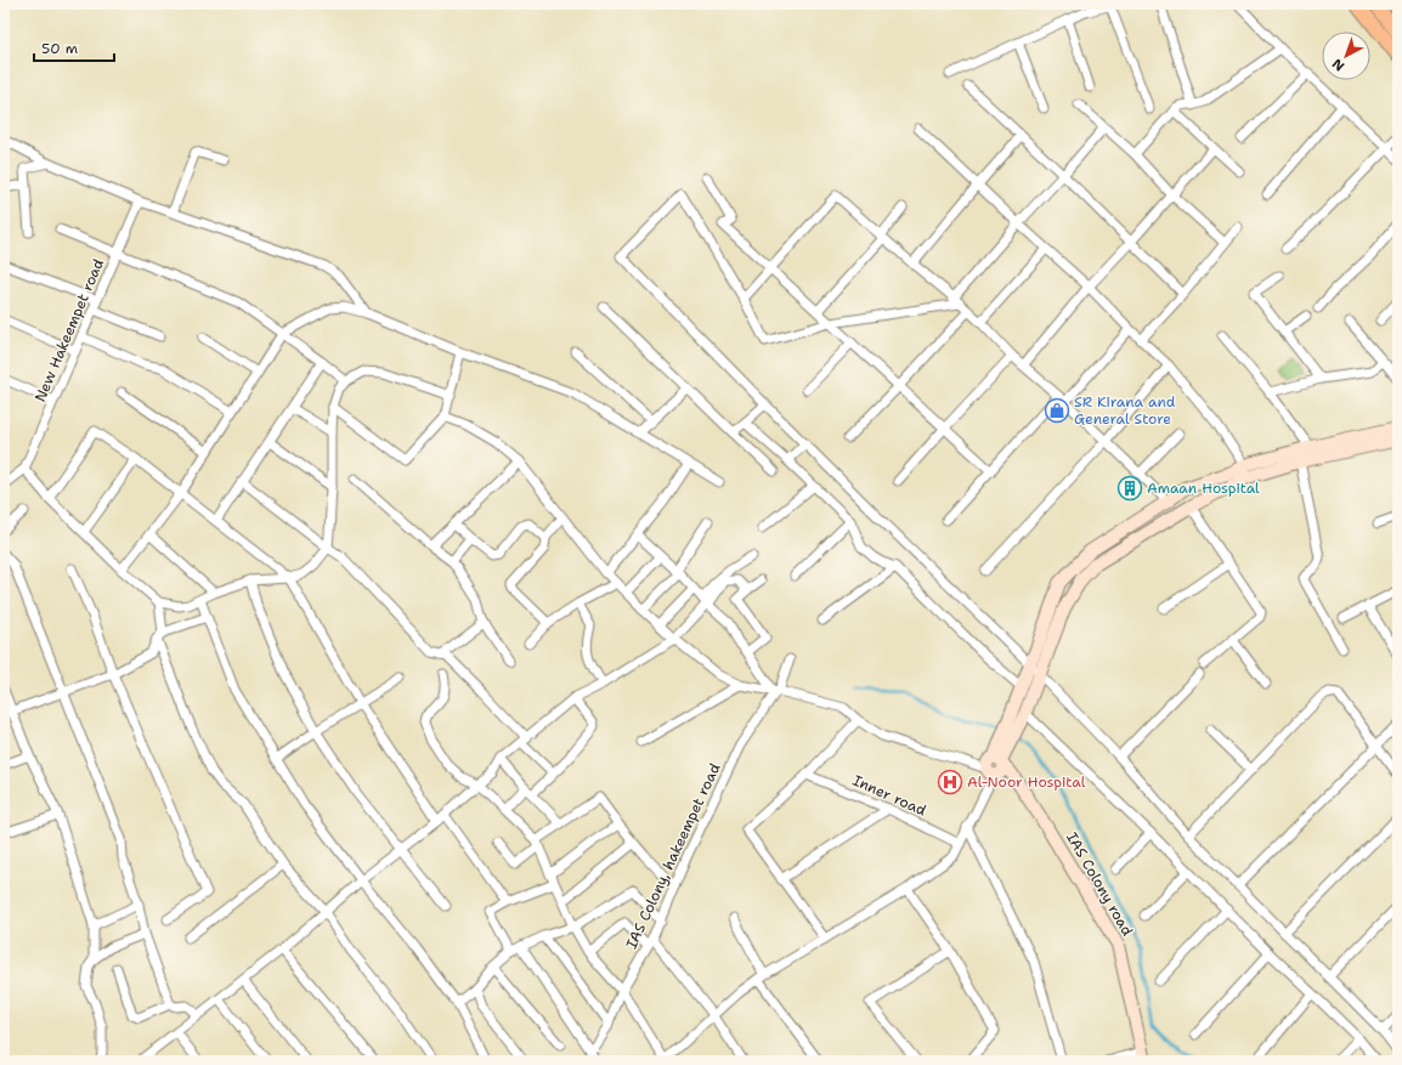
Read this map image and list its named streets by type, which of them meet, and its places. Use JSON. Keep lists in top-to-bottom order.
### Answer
{
  "streets": {
    "street": [
      "New Hakeempet road",
      "Inner road",
      "IAS Colony, hakeempet road",
      "IAS Colony road"
    ]
  },
  "places": {
    "shop": ["SR Kirana and General Store"],
    "building": ["Amaan Hospital"],
    "hospital": ["Al-Noor Hospital"]
  },
  "scale_bar": "50 m",
  "north": "bottom left"
}
